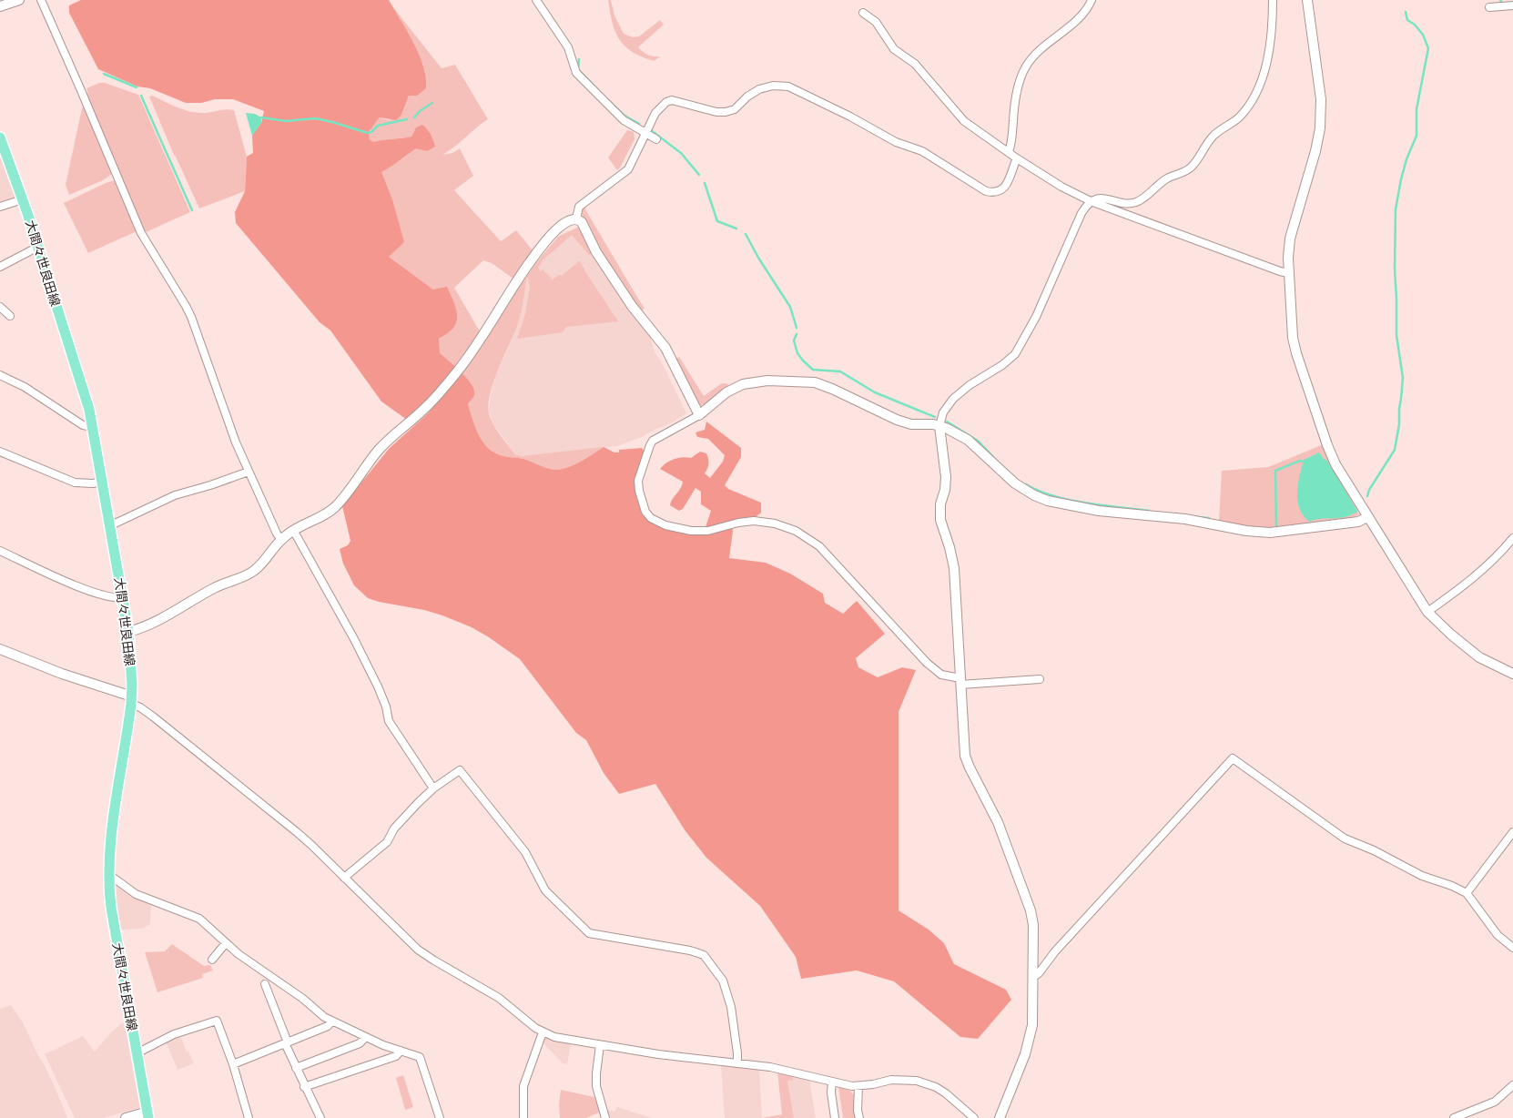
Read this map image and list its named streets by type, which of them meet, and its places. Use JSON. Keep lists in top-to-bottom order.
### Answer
{
  "streets": {
    "main road": ["大間々世良田線"]
  }
}
